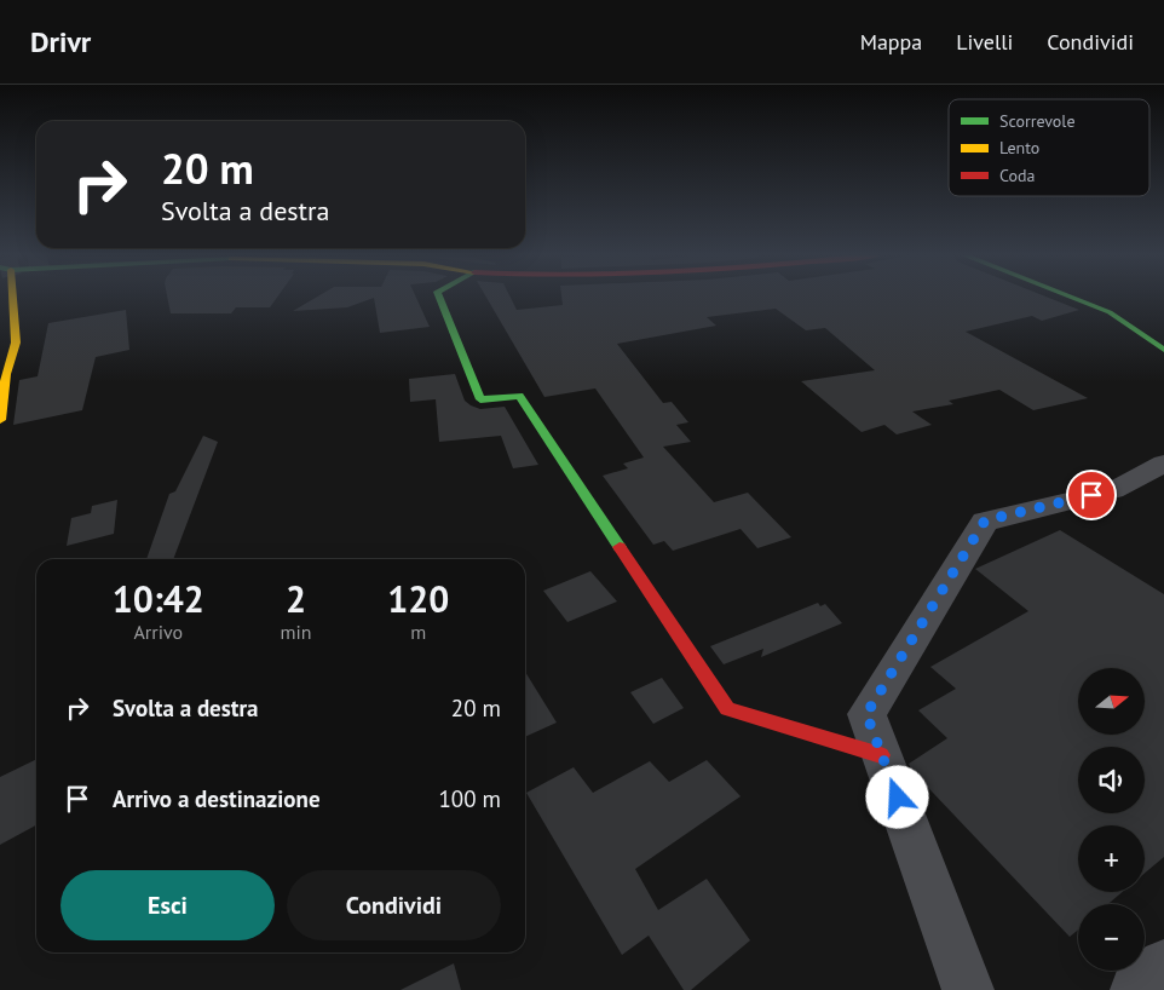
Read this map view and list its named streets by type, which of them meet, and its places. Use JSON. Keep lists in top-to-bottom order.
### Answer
{
  "legend": ["Scorrevole", "Lento", "Coda"],
  "north": "right",
  "page": {
    "header": "Drivr",
    "nav": ["Mappa", "Livelli", "Condividi"],
    "turn": ["20 m", "Svolta a destra"],
    "eta": [
      "10:42",
      "Arrivo",
      "2",
      "min",
      "120",
      "m"
    ],
    "list": [
      {
        "name": "Svolta a destra",
        "value": "20 m"
      },
      {
        "name": "Arrivo a destinazione",
        "value": "100 m"
      }
    ],
    "map_buttons": ["+", "−"],
    "buttons": ["Esci", "Condividi"]
  }
}
